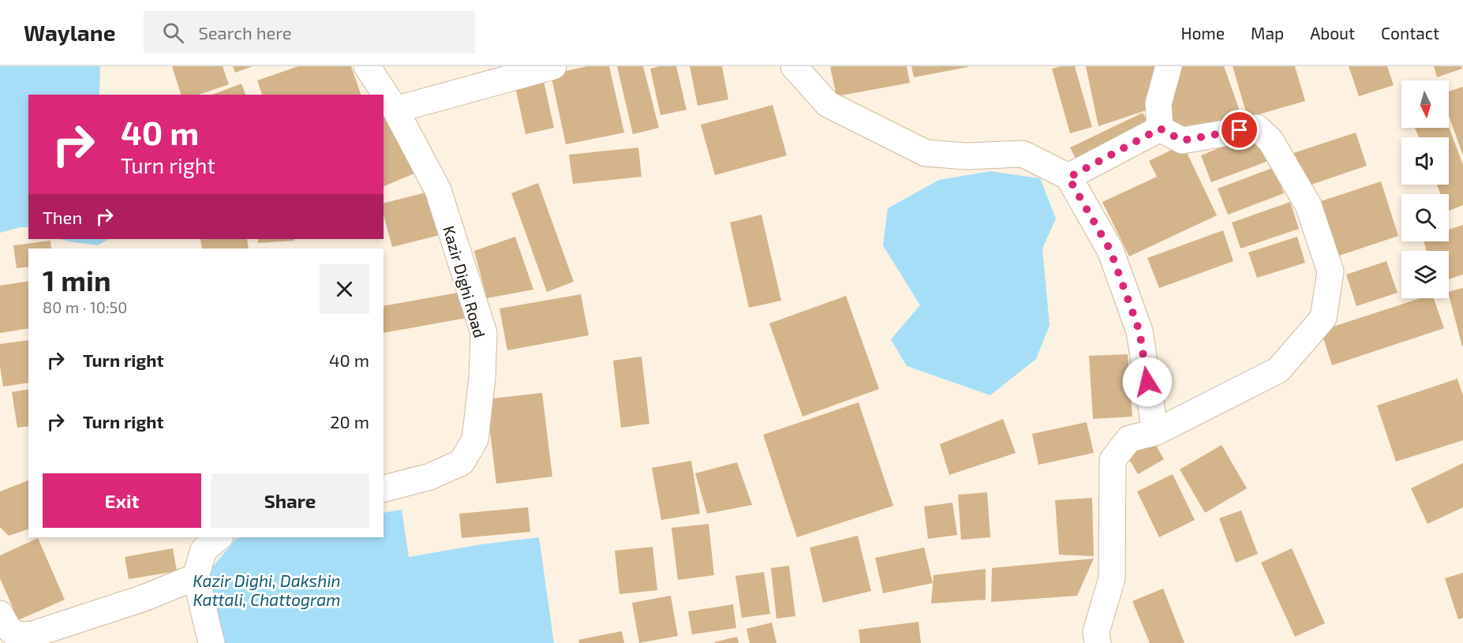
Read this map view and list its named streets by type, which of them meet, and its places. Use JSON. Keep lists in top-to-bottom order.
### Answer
{
  "streets": {
    "street": ["Kazir Dighi Road"]
  },
  "water": ["Kazir Dighi, Dakshin Kattali, Chattogram"],
  "north": "bottom",
  "page": {
    "header": "Waylane",
    "search": "Search here",
    "nav": [
      "Home",
      "Map",
      "About",
      "Contact"
    ],
    "turn": ["40 m", "Turn right"],
    "then": "Then",
    "heading": ["1 min", "80 m · 10:50"],
    "list": [
      {
        "name": "Turn right",
        "value": "40 m"
      },
      {
        "name": "Turn right",
        "value": "20 m"
      }
    ],
    "buttons": ["Exit", "Share"]
  }
}
